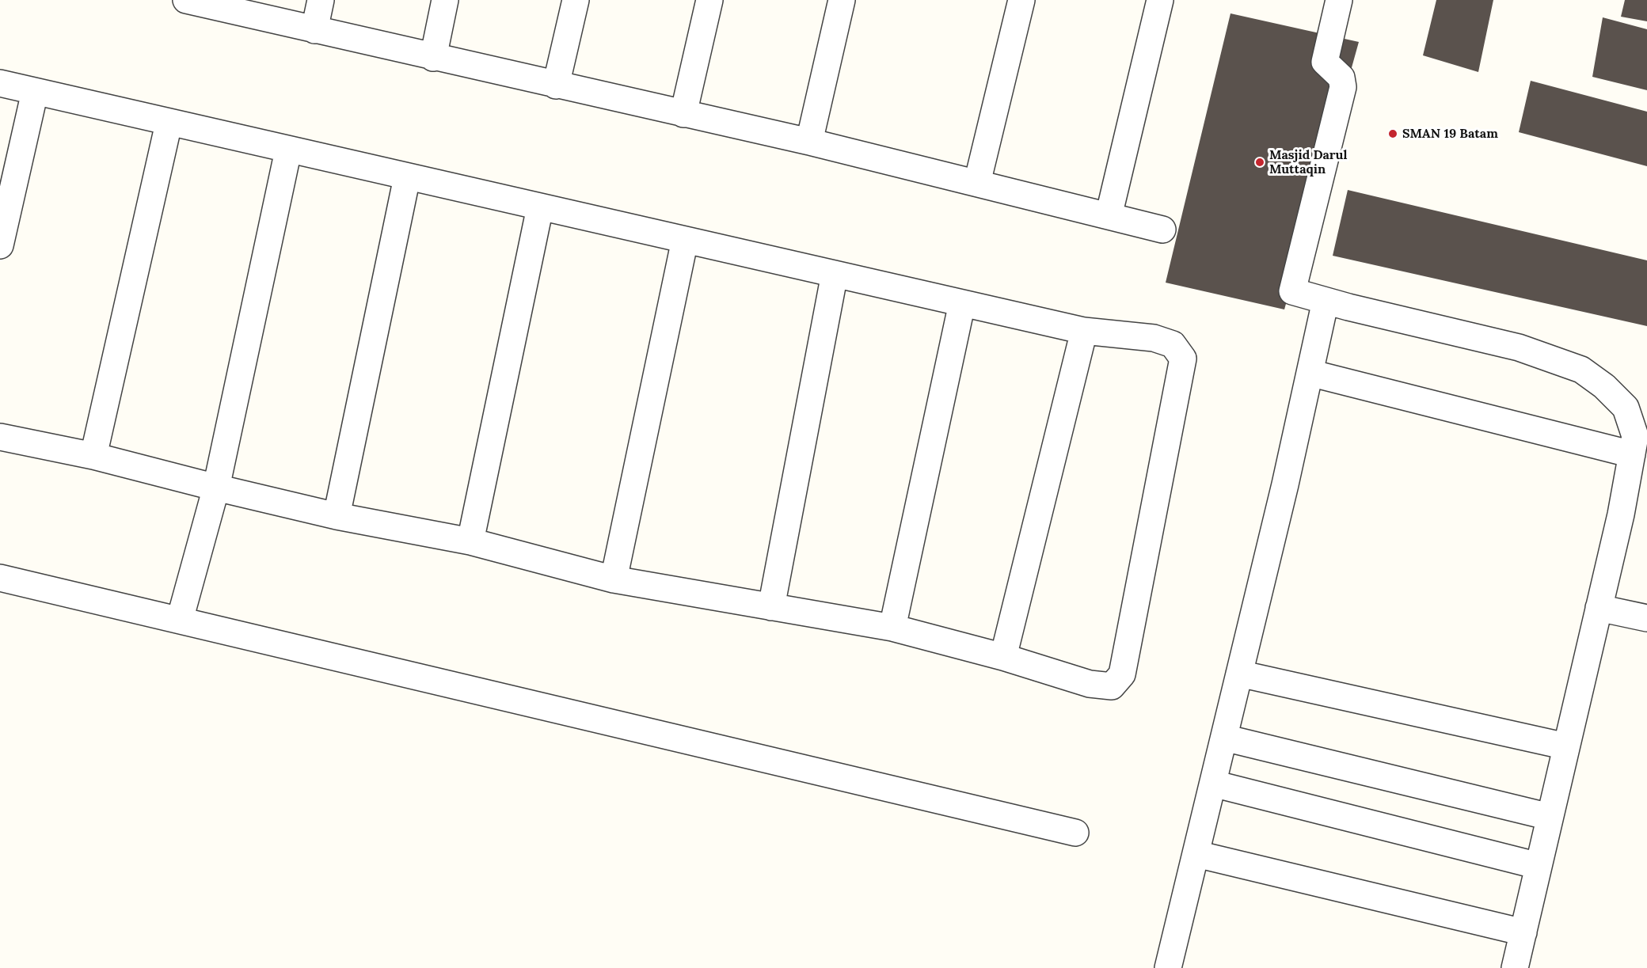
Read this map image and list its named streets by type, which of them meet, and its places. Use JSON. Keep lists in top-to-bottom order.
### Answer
{
  "places": ["SMAN 19 Batam", "Masjid Darul Muttaqin"]
}
